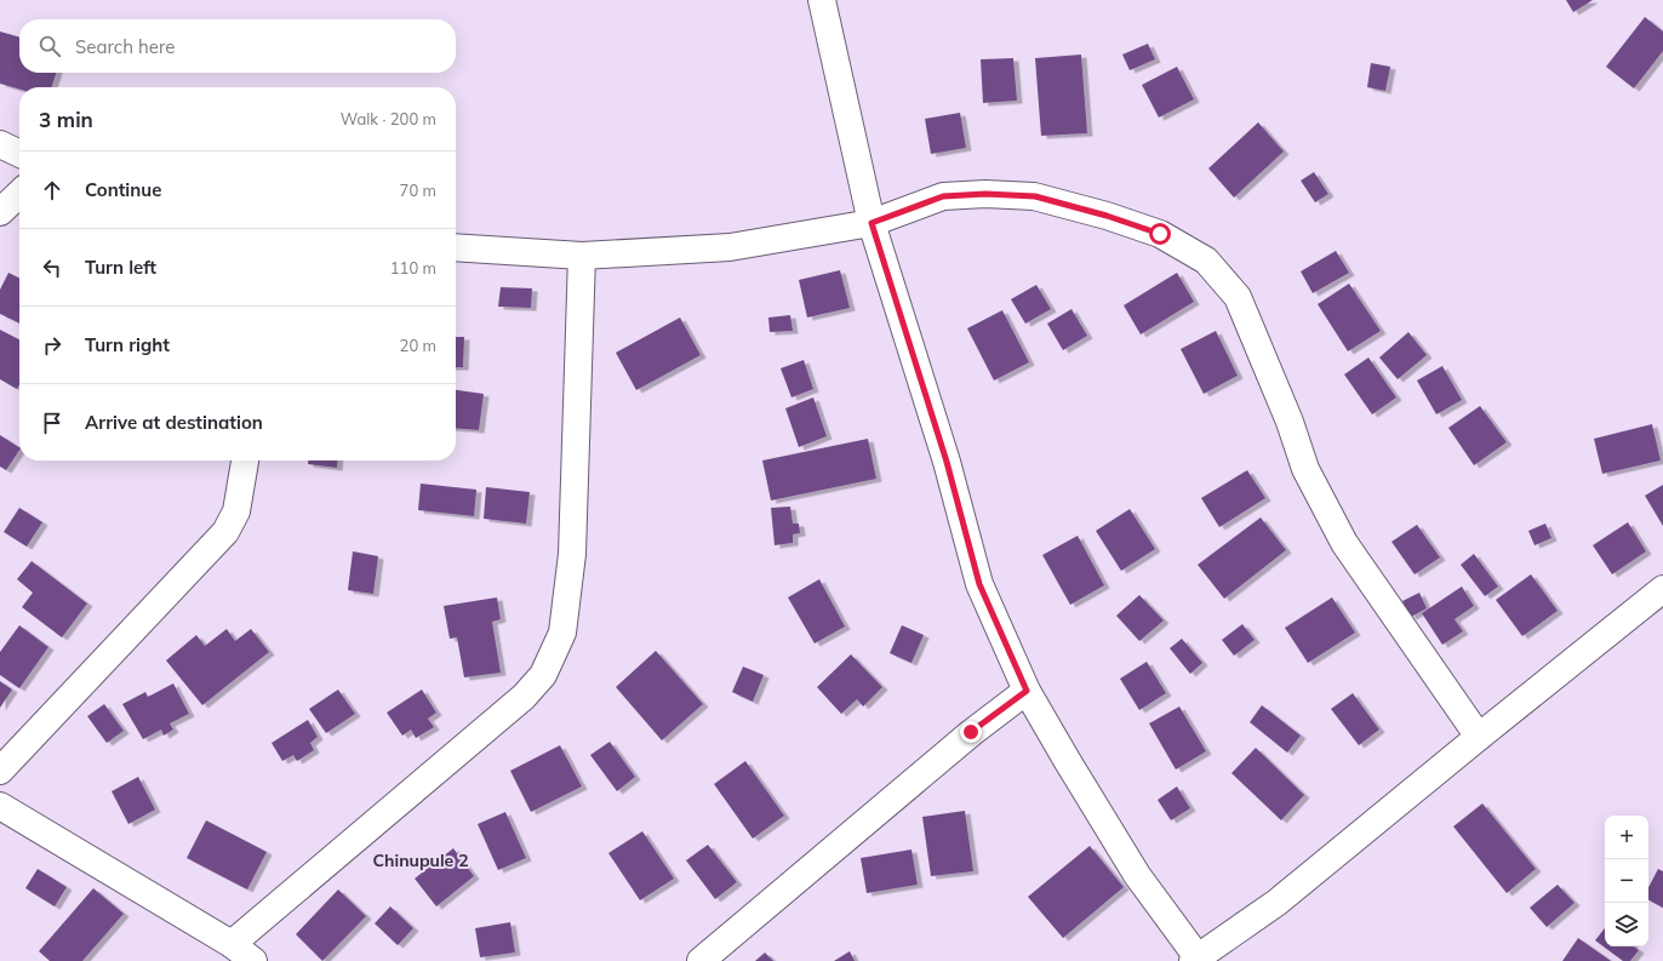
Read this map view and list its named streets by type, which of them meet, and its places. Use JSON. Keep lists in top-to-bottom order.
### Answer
{
  "districts": ["Chinupule 2"],
  "page": {
    "search": "Search here",
    "heading": ["3 min", "Walk · 200 m"],
    "list": [
      ["Continue", "70 m"],
      ["Turn left", "110 m"],
      ["Turn right", "20 m"],
      "Arrive at destination"
    ],
    "map_buttons": ["+", "−"]
  }
}
